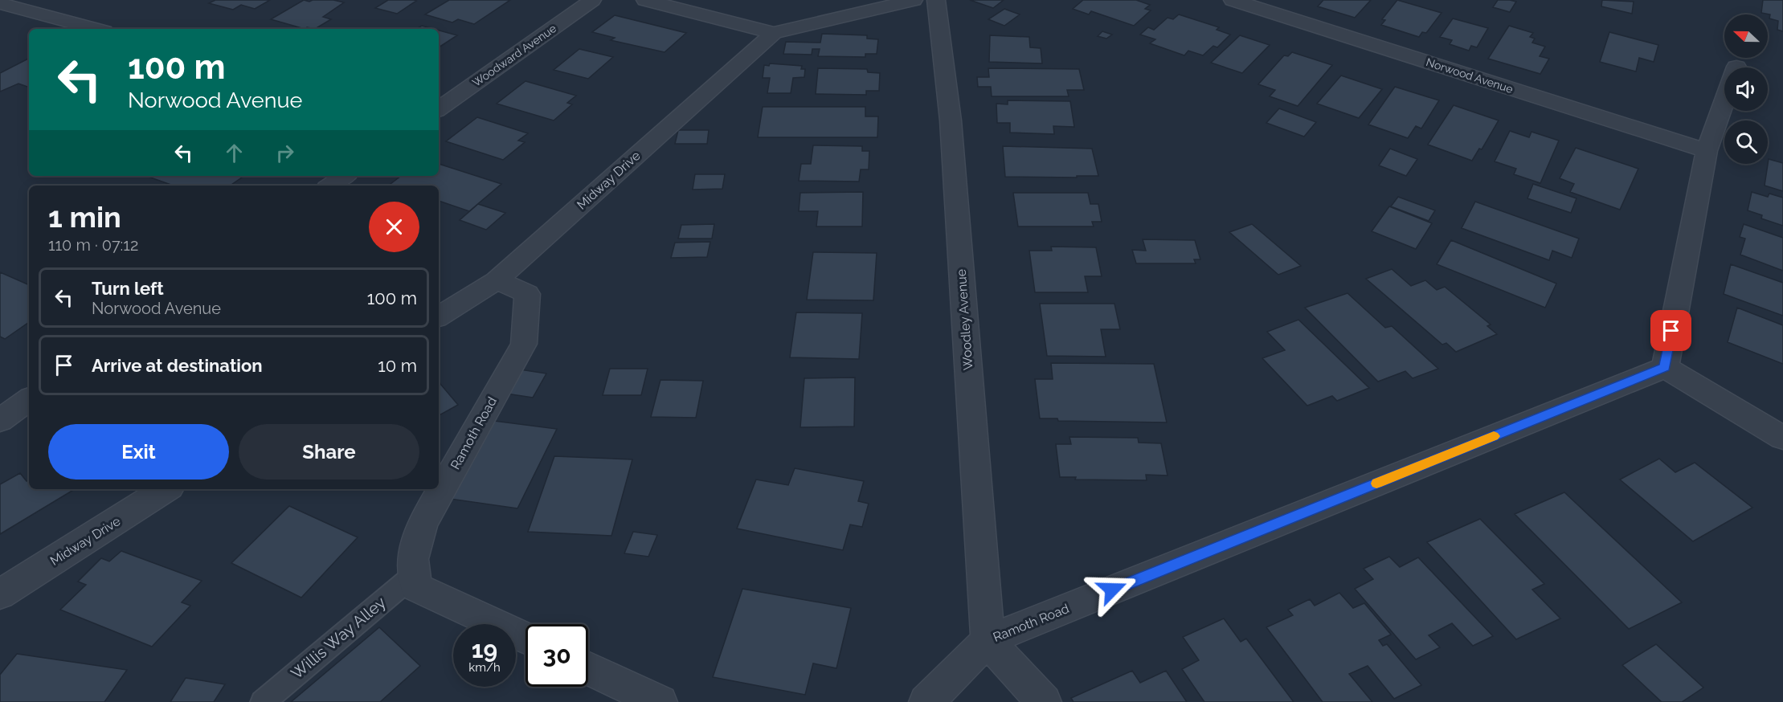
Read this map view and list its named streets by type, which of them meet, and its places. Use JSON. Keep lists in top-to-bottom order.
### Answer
{
  "streets": {
    "street": [
      "Woodward Avenue",
      "Norwood Avenue",
      "Midway Drive",
      "Woodley Avenue",
      "Ramoth Road"
    ],
    "lane": ["Willis Way Alley"]
  },
  "crossings": [
    ["Midway Drive", "Ramoth Road"],
    ["Woodley Avenue", "Ramoth Road"],
    ["Ramoth Road", "Willis Way Alley"]
  ],
  "north": "left",
  "page": {
    "turn": ["100 m", "Norwood Avenue"],
    "heading": ["1 min", "110 m · 07:12"],
    "list": [
      {
        "name": "Turn left",
        "note": "Norwood Avenue",
        "value": "100 m"
      },
      {
        "name": "Arrive at destination",
        "value": "10 m"
      }
    ],
    "buttons": ["Exit", "Share"],
    "speed": "19 km/h",
    "limit": "30"
  }
}
